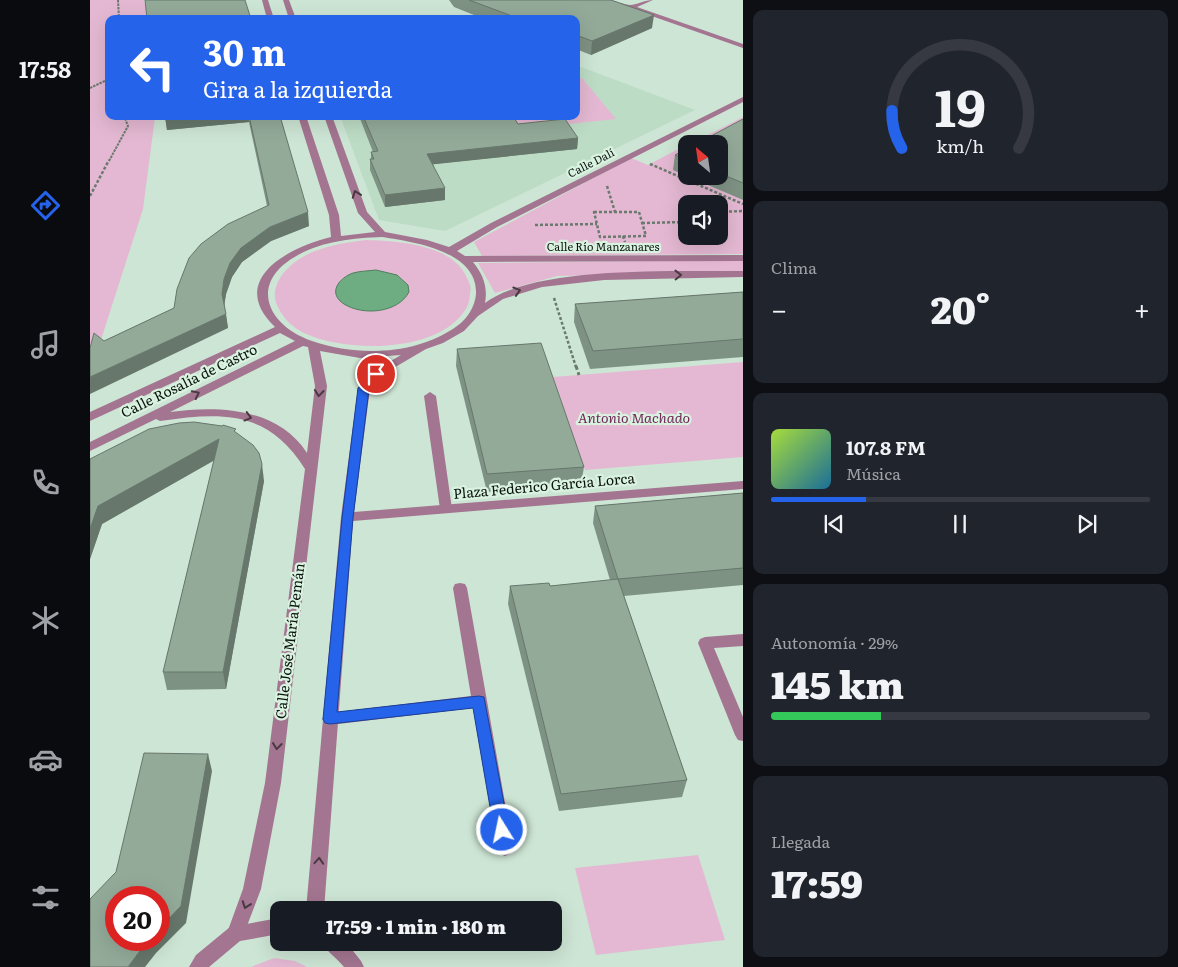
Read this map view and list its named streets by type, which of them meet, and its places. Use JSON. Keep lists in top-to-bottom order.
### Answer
{
  "streets": {
    "street": [
      "Calle Dalí",
      "Calle Río Manzanares",
      "Calle Rosalía de Castro",
      "Plaza Federico García Lorca",
      "Calle José María Pemán"
    ]
  },
  "crossings": [
    ["Calle Dalí", "Calle Río Manzanares"],
    ["Calle Dalí", "Calle Rosalía de Castro"],
    ["Calle Dalí", "Calle José María Pemán"],
    ["Calle Río Manzanares", "Calle Rosalía de Castro"],
    ["Calle Río Manzanares", "Calle José María Pemán"],
    ["Calle Rosalía de Castro", "Calle José María Pemán"]
  ],
  "parks": ["Antonio Machado"],
  "north": "top left",
  "page": {
    "tabs": "17:58",
    "turn": ["30 m", "Gira a la izquierda"],
    "tile": [
      "Clima",
      ["Autonomía · 29%", "145 km"],
      ["Llegada", "17:59"]
    ],
    "heat": ["−", "20°", "+"],
    "song": ["107.8 FM", "Música"],
    "limit": "20",
    "trip": "17:59 · 1 min · 180 m",
    "gauge": ["19", "km/h"]
  }
}
